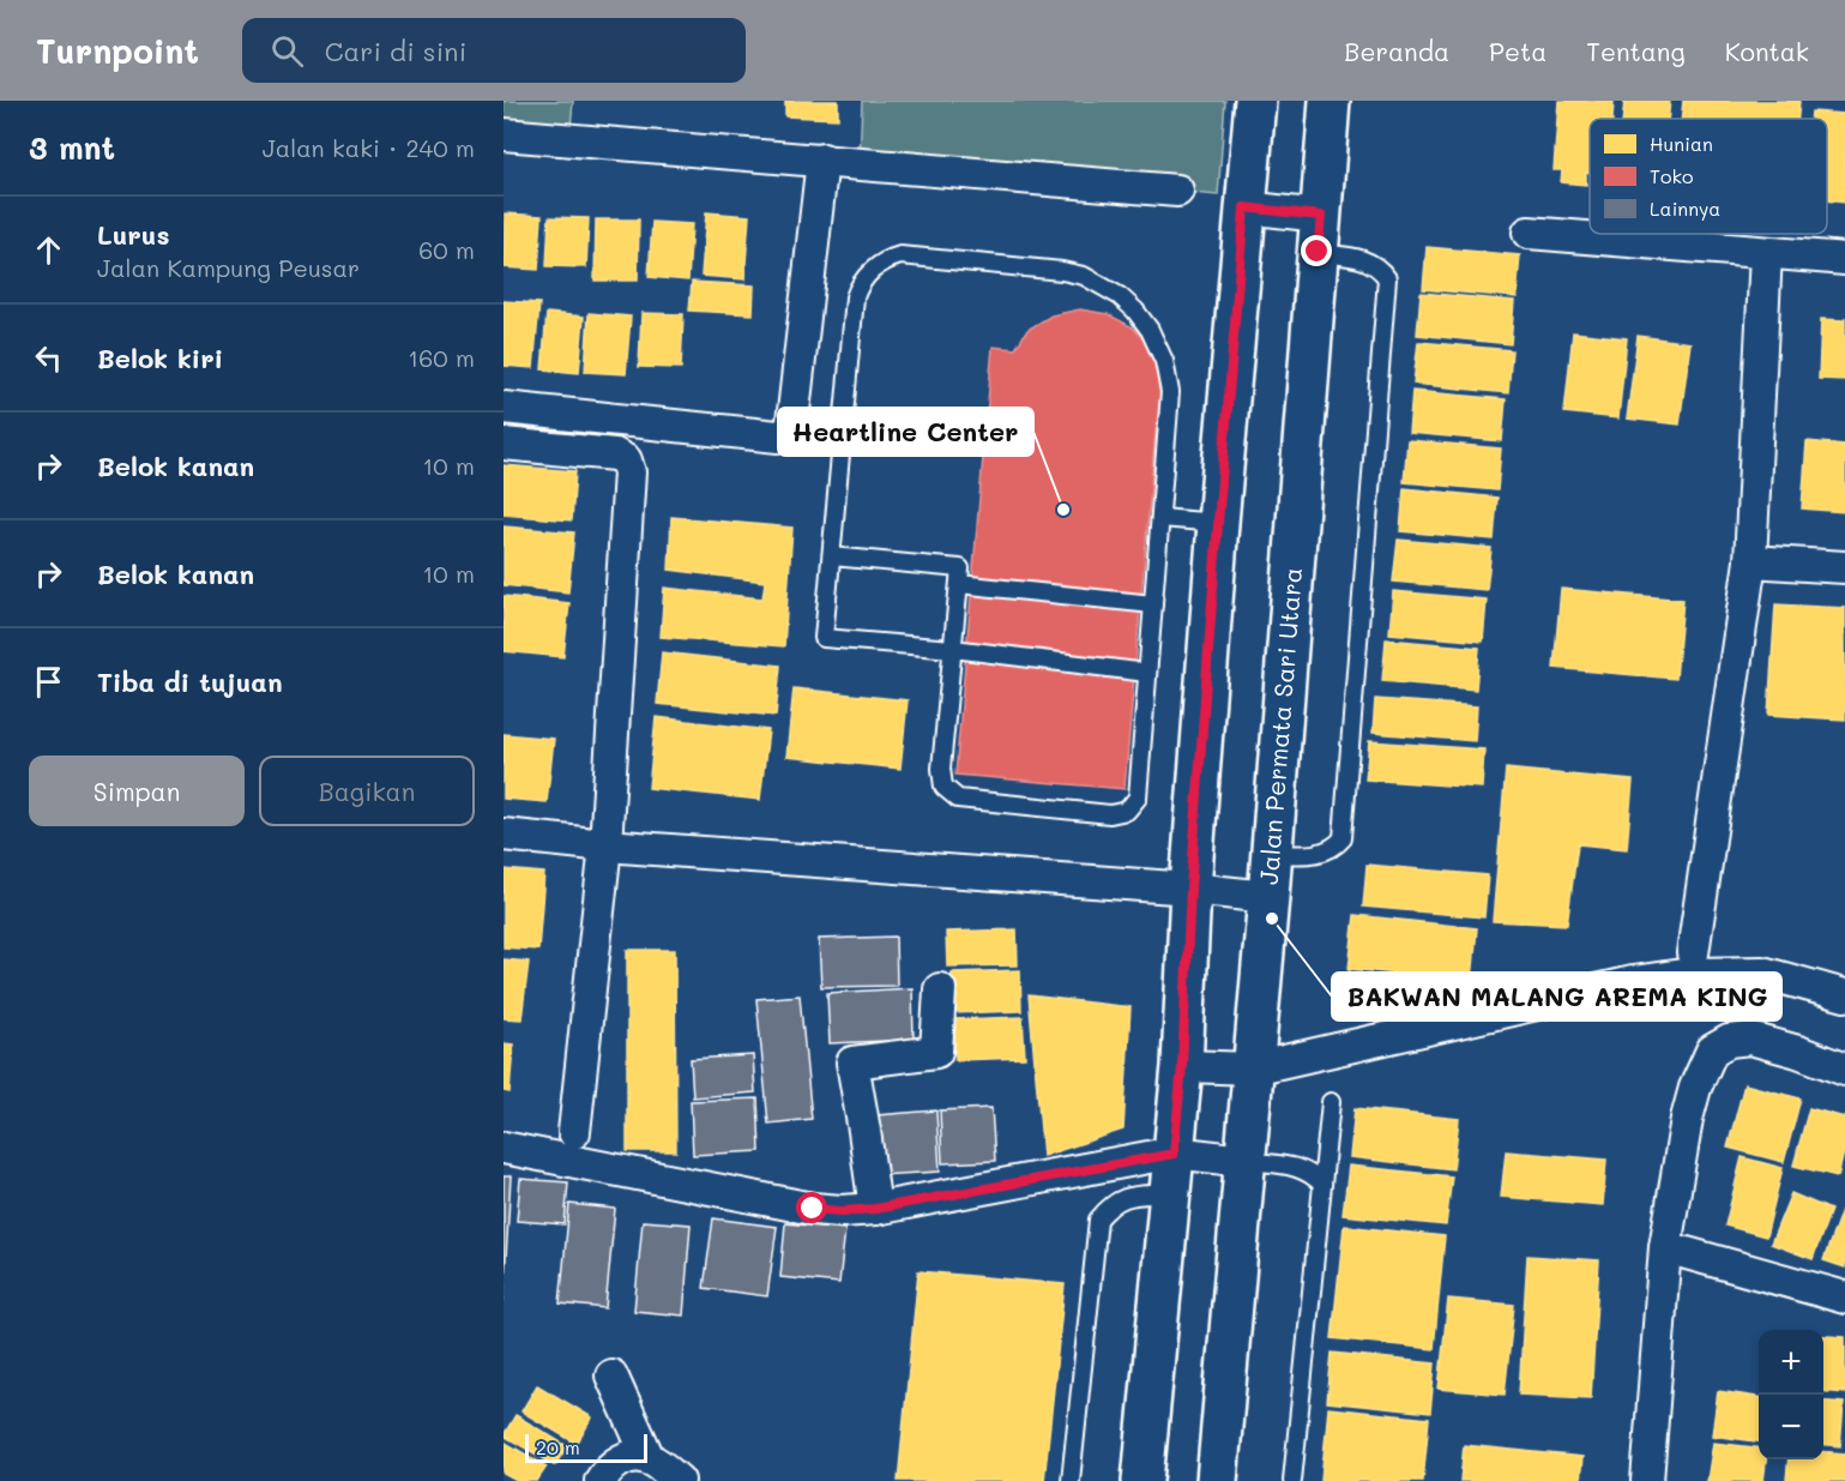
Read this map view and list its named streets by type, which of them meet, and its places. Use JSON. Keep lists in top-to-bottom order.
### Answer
{
  "streets": {
    "street": ["Jalan Permata Sari Utara"]
  },
  "places": ["Heartline Center", "BAKWAN MALANG AREMA KING"],
  "legend": ["Hunian", "Toko", "Lainnya"],
  "scale_bar": "20 m",
  "page": {
    "header": "Turnpoint",
    "search": "Cari di sini",
    "nav": [
      "Beranda",
      "Peta",
      "Tentang",
      "Kontak"
    ],
    "heading": ["3 mnt", "Jalan kaki · 240 m"],
    "list": [
      ["Lurus", "Jalan Kampung Peusar", "60 m"],
      ["Belok kiri", "160 m"],
      ["Belok kanan", "10 m"],
      ["Belok kanan", "10 m"],
      "Tiba di tujuan"
    ],
    "buttons": ["Simpan", "Bagikan"],
    "map_buttons": ["+", "−"],
    "scale": "20 m"
  }
}
